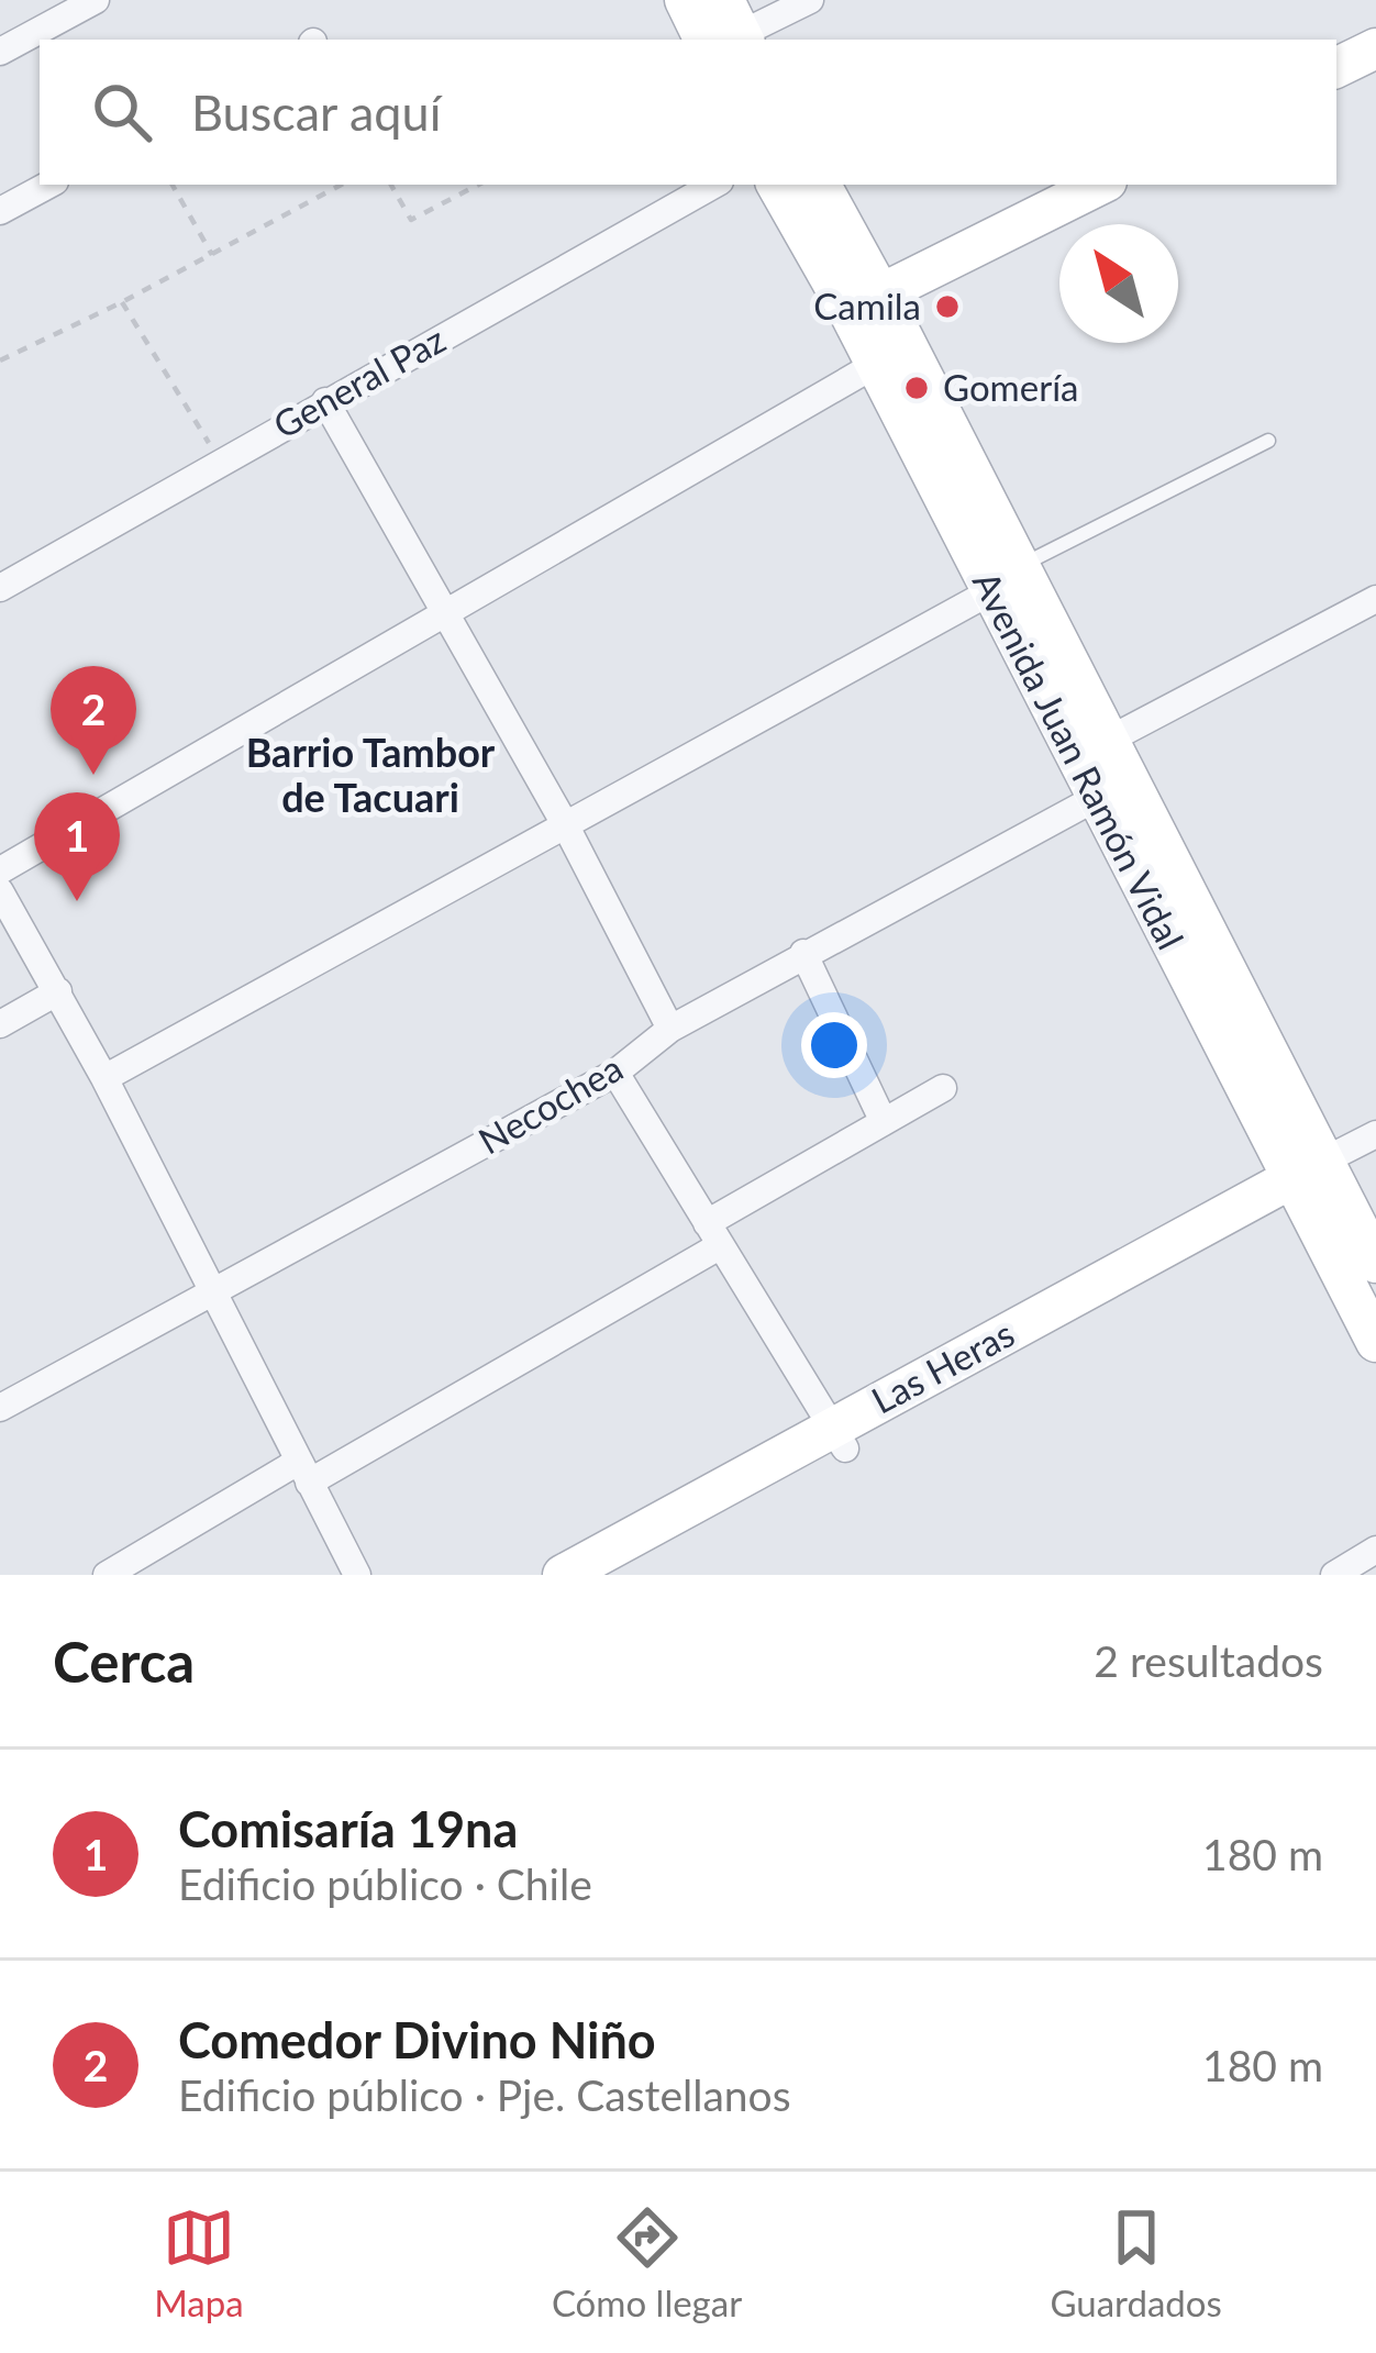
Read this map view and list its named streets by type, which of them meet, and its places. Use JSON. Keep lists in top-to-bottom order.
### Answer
{
  "streets": {
    "main road": ["Avenida Juan Ramón Vidal", "Las Heras"],
    "street": ["General Paz", "Necochea"]
  },
  "crossings": [
    ["Avenida Juan Ramón Vidal", "Necochea"],
    ["Avenida Juan Ramón Vidal", "Las Heras"]
  ],
  "districts": ["Barrio Tambor de Tacuari"],
  "places": ["Camila", "Gomería"],
  "north": "top left",
  "page": {
    "search": "Buscar aquí",
    "pins": ["2", "1"],
    "heading": ["Cerca", "2 resultados"],
    "list": [
      {
        "mark": "1",
        "name": "Comisaría 19na",
        "note": "Edificio público · Chile",
        "value": "180 m"
      },
      {
        "mark": "2",
        "name": "Comedor Divino Niño",
        "note": "Edificio público · Pje. Castellanos",
        "value": "180 m"
      }
    ],
    "nav": ["Mapa", "Cómo llegar", "Guardados"]
  }
}
